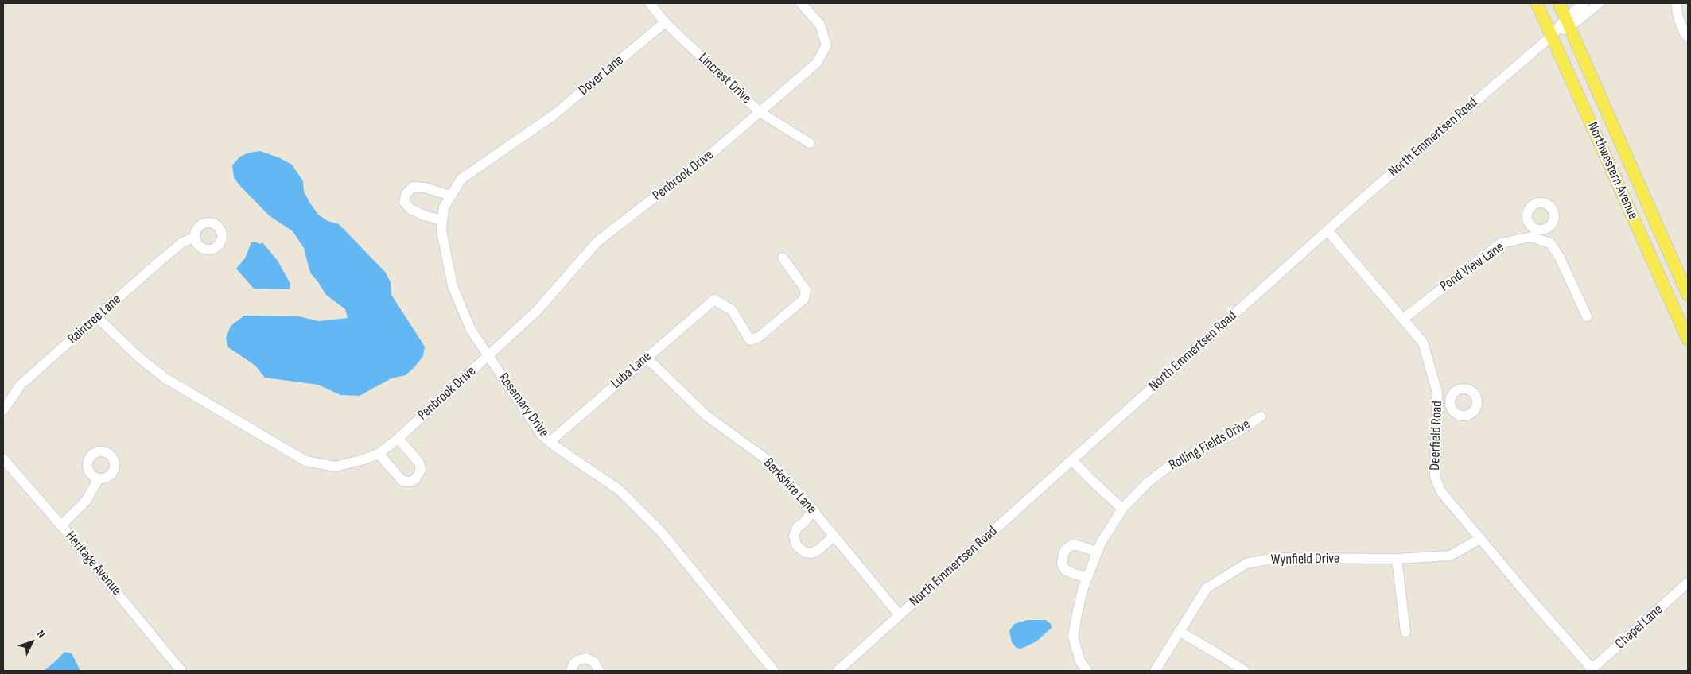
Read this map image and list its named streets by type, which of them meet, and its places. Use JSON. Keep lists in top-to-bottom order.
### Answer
{
  "streets": {
    "main road": ["Northwestern Avenue"],
    "street": [
      "Dover Lane",
      "Lincrest Drive",
      "North Emmertsen Road",
      "Penbrook Drive",
      "Pond View Lane",
      "Raintree Lane",
      "Luba Lane",
      "Rosemary Drive",
      "Deerfield Road",
      "Rolling Fields Drive",
      "Berkshire Lane",
      "Wynfield Drive",
      "Heritage Avenue",
      "Chapel Lane"
    ]
  },
  "crossings": [
    ["Dover Lane", "Lincrest Drive"],
    ["Dover Lane", "Rosemary Drive"],
    ["Lincrest Drive", "Penbrook Drive"],
    ["North Emmertsen Road", "Northwestern Avenue"],
    ["North Emmertsen Road", "Deerfield Road"],
    ["North Emmertsen Road", "Berkshire Lane"],
    ["Penbrook Drive", "Raintree Lane"],
    ["Penbrook Drive", "Rosemary Drive"],
    ["Pond View Lane", "Deerfield Road"],
    ["Luba Lane", "Rosemary Drive"],
    ["Luba Lane", "Berkshire Lane"],
    ["Deerfield Road", "Wynfield Drive"],
    ["Deerfield Road", "Chapel Lane"]
  ],
  "north": "top right"
}
